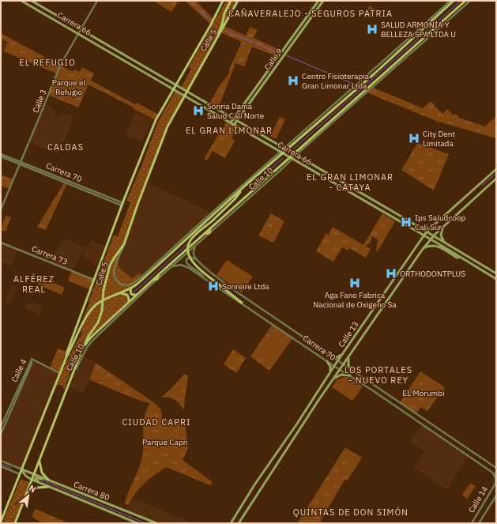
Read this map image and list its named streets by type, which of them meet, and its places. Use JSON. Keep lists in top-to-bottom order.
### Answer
{
  "streets": {
    "main road": [
      "Carrera 66",
      "Calle 5",
      "Calle 9",
      "Calle 10",
      "Calle 13",
      "Carrera 80"
    ],
    "street": [
      "Calle 3",
      "Carrera 70",
      "Carrera 73",
      "Calle 4",
      "Calle 14"
    ]
  },
  "crossings": [
    ["Carrera 66", "Calle 5"],
    ["Carrera 66", "Calle 9"],
    ["Carrera 66", "Calle 3"],
    ["Carrera 66", "Calle 10"],
    ["Carrera 66", "Calle 13"],
    ["Calle 5", "Carrera 70"],
    ["Calle 5", "Calle 10"],
    ["Calle 5", "Carrera 73"],
    ["Calle 5", "Carrera 80"],
    ["Calle 3", "Carrera 70"],
    ["Carrera 70", "Calle 10"],
    ["Carrera 70", "Calle 13"]
  ],
  "districts": [
    "CAÑAVERALEJO - SEGUROS PATRIA",
    "EL REFUGIO",
    "EL GRAN LIMONAR",
    "CALDAS",
    "EL GRAN LIMONAR - CATAYA",
    "ALFÉREZ REAL",
    "LOS PORTALES - NUEVO REY",
    "CIUDAD CAPRI",
    "QUINTAS DE DON SIMÓN"
  ],
  "parks": ["Parque el Refugio", "EL Morumbi", "Parque Capri"],
  "places": {
    "hospital": [
      "SALUD ARMONÍA Y BELLEZA SPA LTDA U",
      "Centro Fisioterapia Gran Limonar Ltda",
      "Sonria Dama Salud Cali Norte",
      "City Dent Limitada",
      "Ips Saludcoop Cali Sur",
      "ORTHODONTPLUS",
      "Aga Fano Fabrica Nacional de Oxigeno Sa",
      "Sonreire Ltda"
    ]
  },
  "north": "top right"
}
